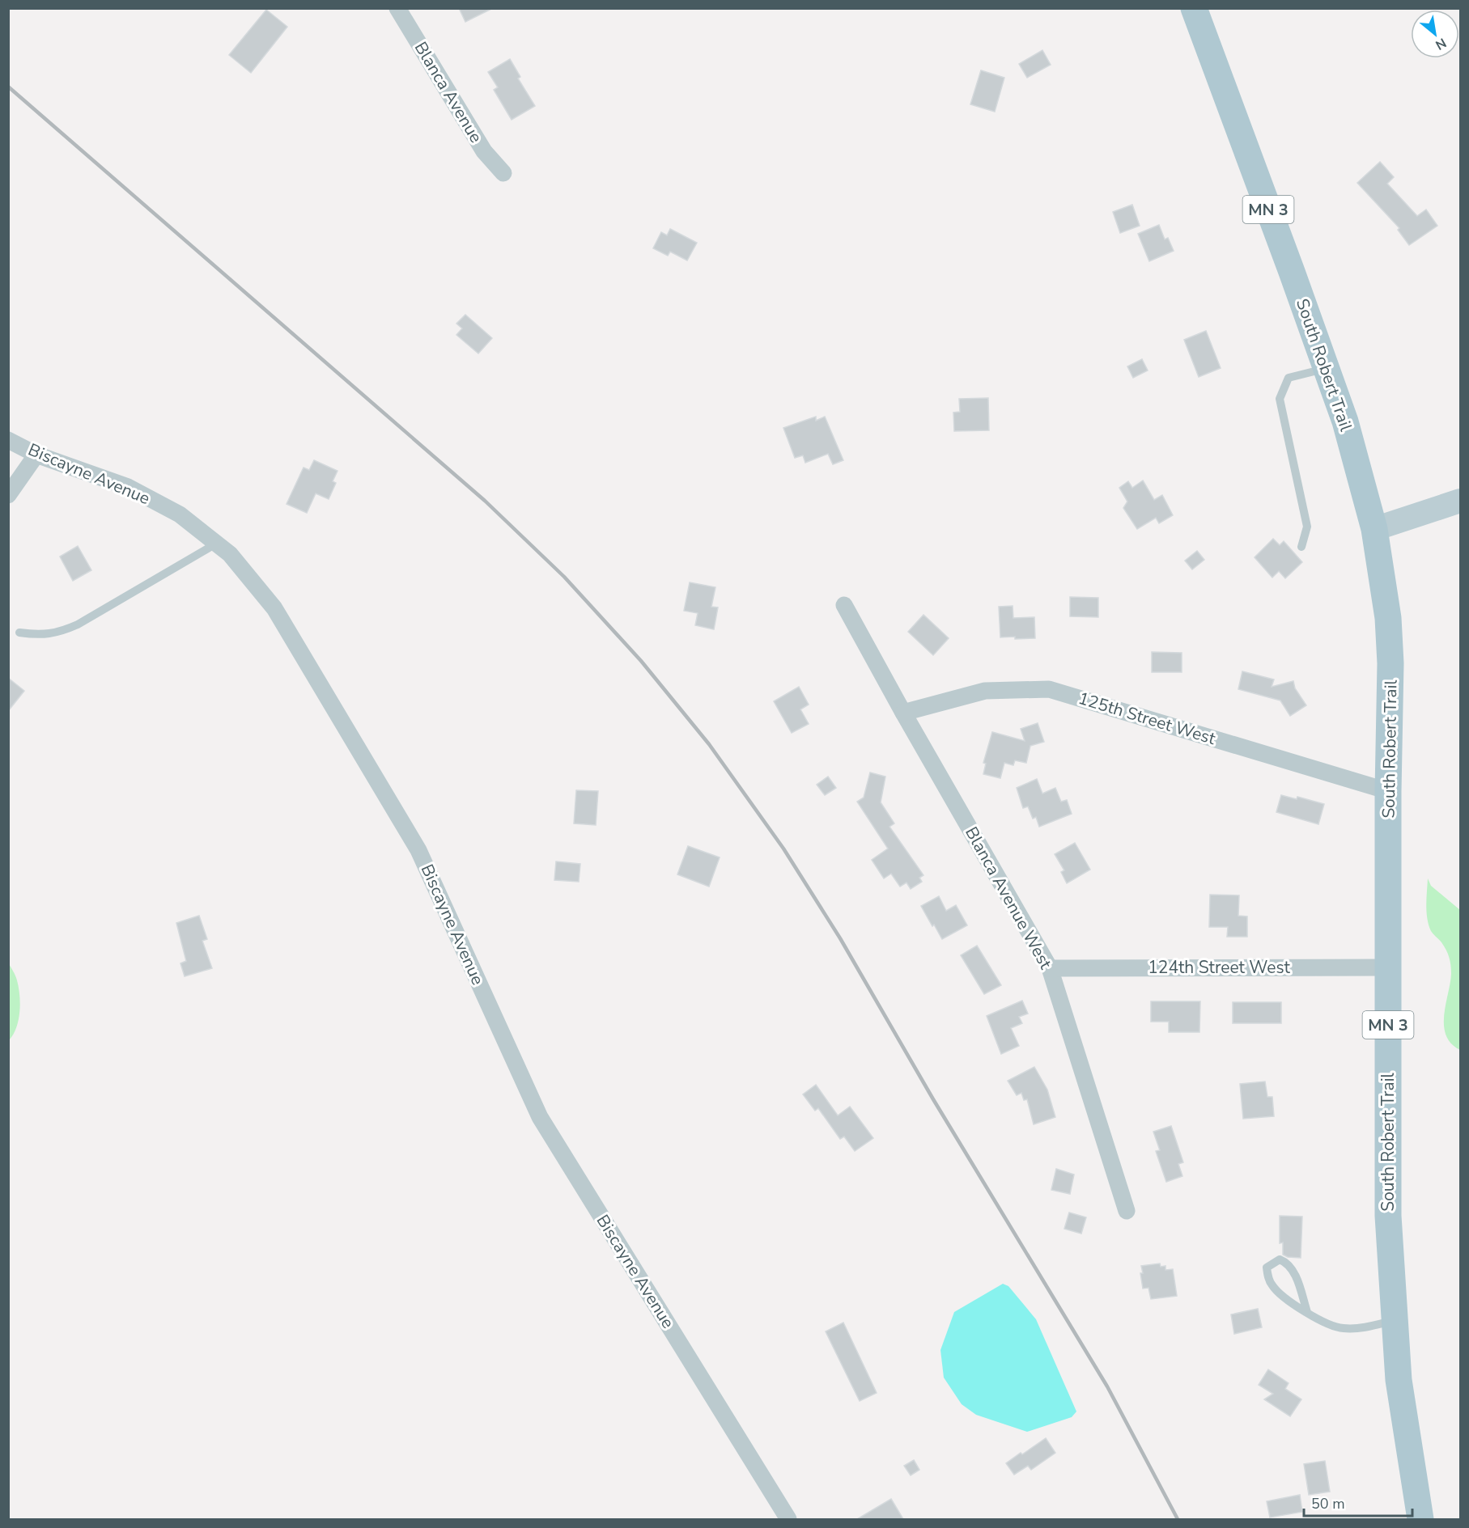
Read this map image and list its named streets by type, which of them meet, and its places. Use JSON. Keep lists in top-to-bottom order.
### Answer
{
  "streets": {
    "main road": ["MN 3", "South Robert Trail"],
    "street": [
      "Blanca Avenue",
      "Biscayne Avenue",
      "125th Street West",
      "Blanca Avenue West",
      "124th Street West"
    ]
  },
  "crossings": [
    ["South Robert Trail", "125th Street West"],
    ["South Robert Trail", "124th Street West"],
    ["125th Street West", "Blanca Avenue West"],
    ["Blanca Avenue West", "124th Street West"]
  ],
  "scale_bar": "50 m",
  "north": "bottom right"
}
